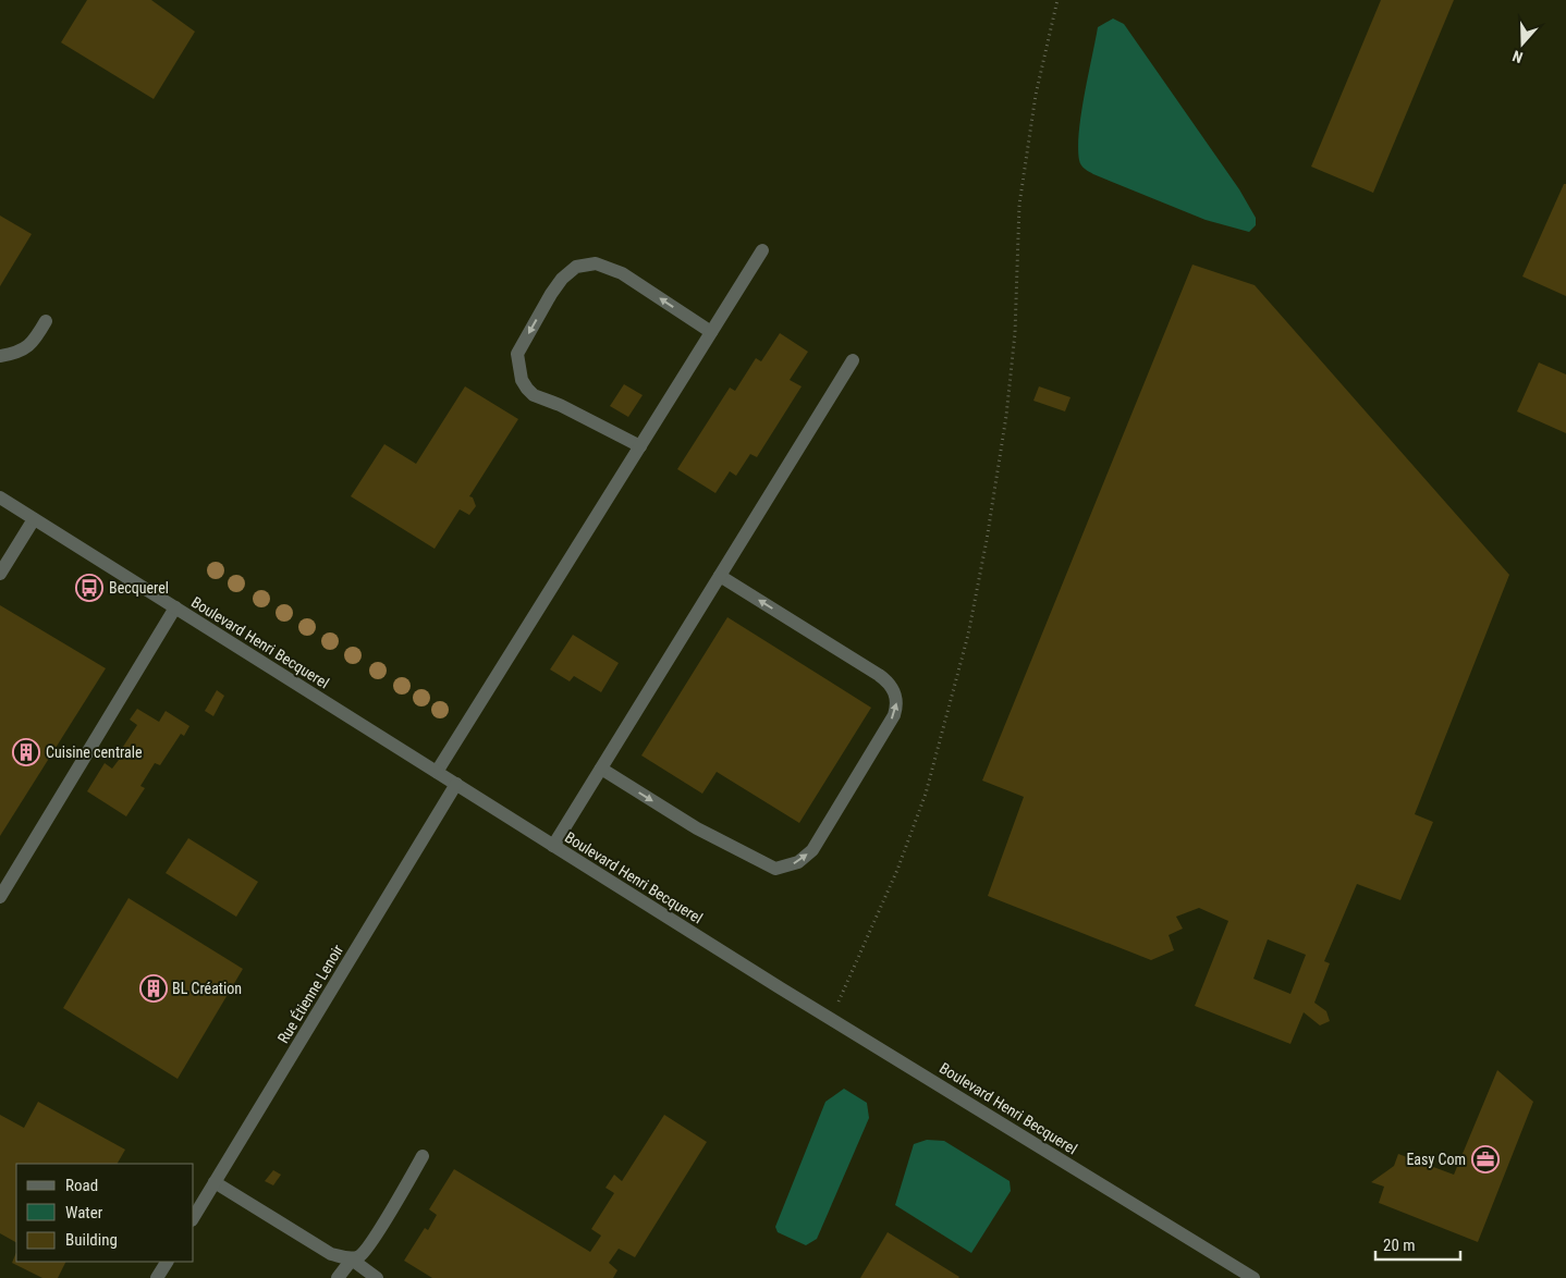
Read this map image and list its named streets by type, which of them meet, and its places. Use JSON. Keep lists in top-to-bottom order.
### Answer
{
  "streets": {
    "street": ["Boulevard Henri Becquerel", "Rue Étienne Lenoir"]
  },
  "crossings": [
    ["Boulevard Henri Becquerel", "Rue Étienne Lenoir"]
  ],
  "places": {
    "bus stop": ["Becquerel"],
    "building": ["Cuisine centrale", "BL Création"],
    "office": ["Easy Com"]
  },
  "legend": ["Road", "Water", "Building"],
  "scale_bar": "20 m",
  "north": "bottom"
}
